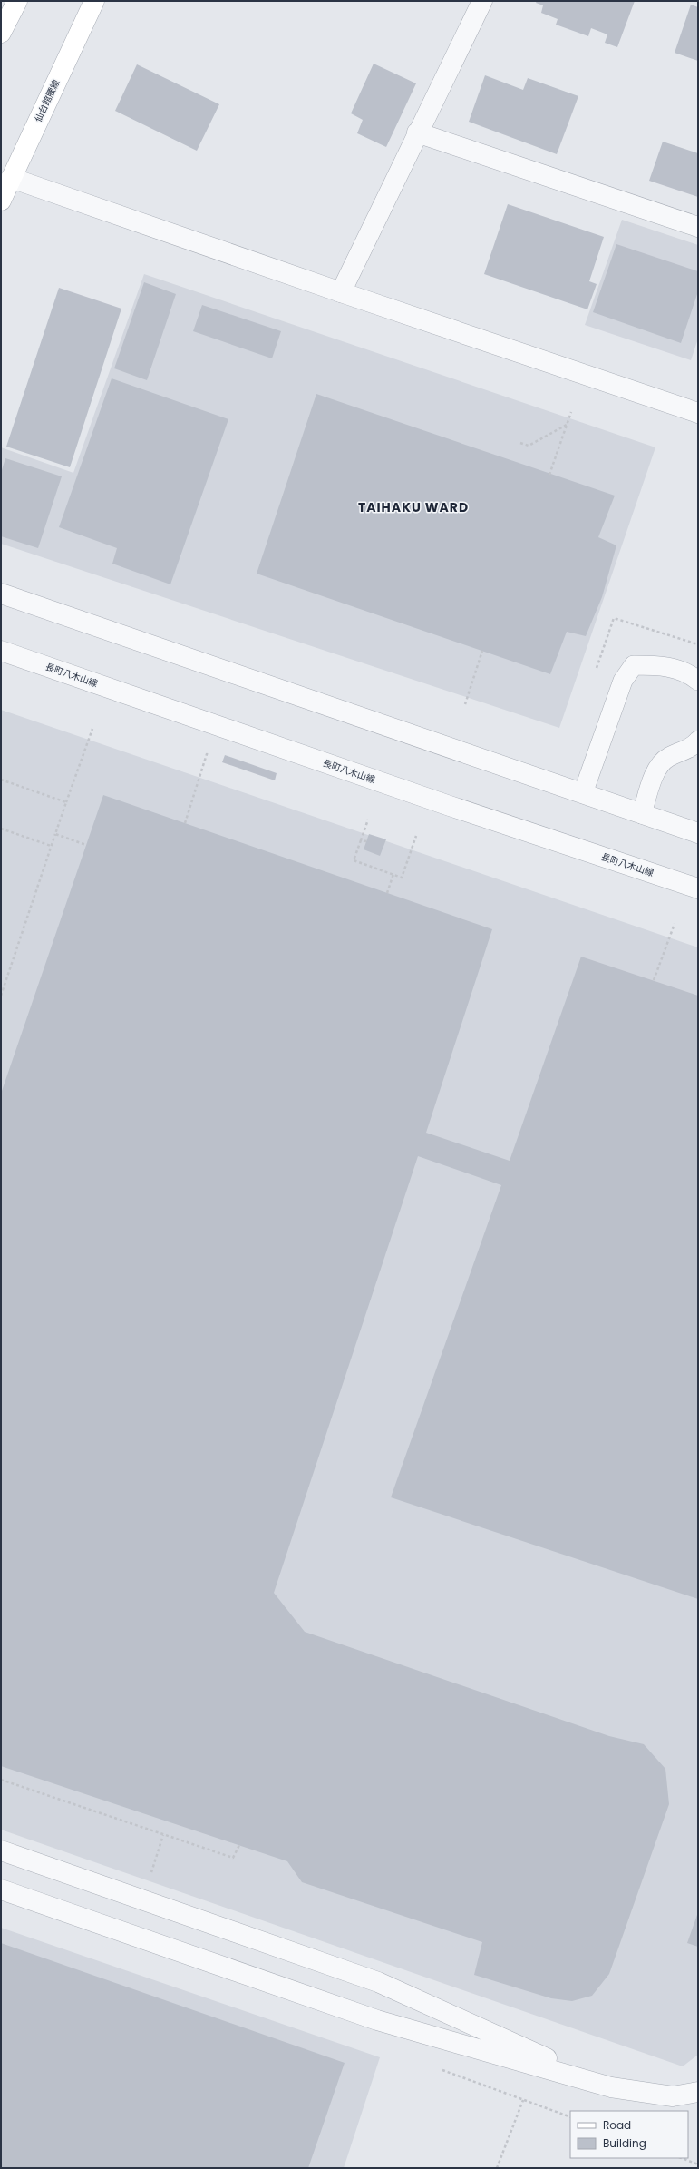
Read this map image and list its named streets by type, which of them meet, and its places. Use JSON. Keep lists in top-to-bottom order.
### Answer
{
  "streets": {
    "main road": ["仙台館腰線"],
    "street": ["長町八木山線"]
  },
  "districts": ["TAIHAKU WARD"],
  "legend": ["Road", "Building"]
}
